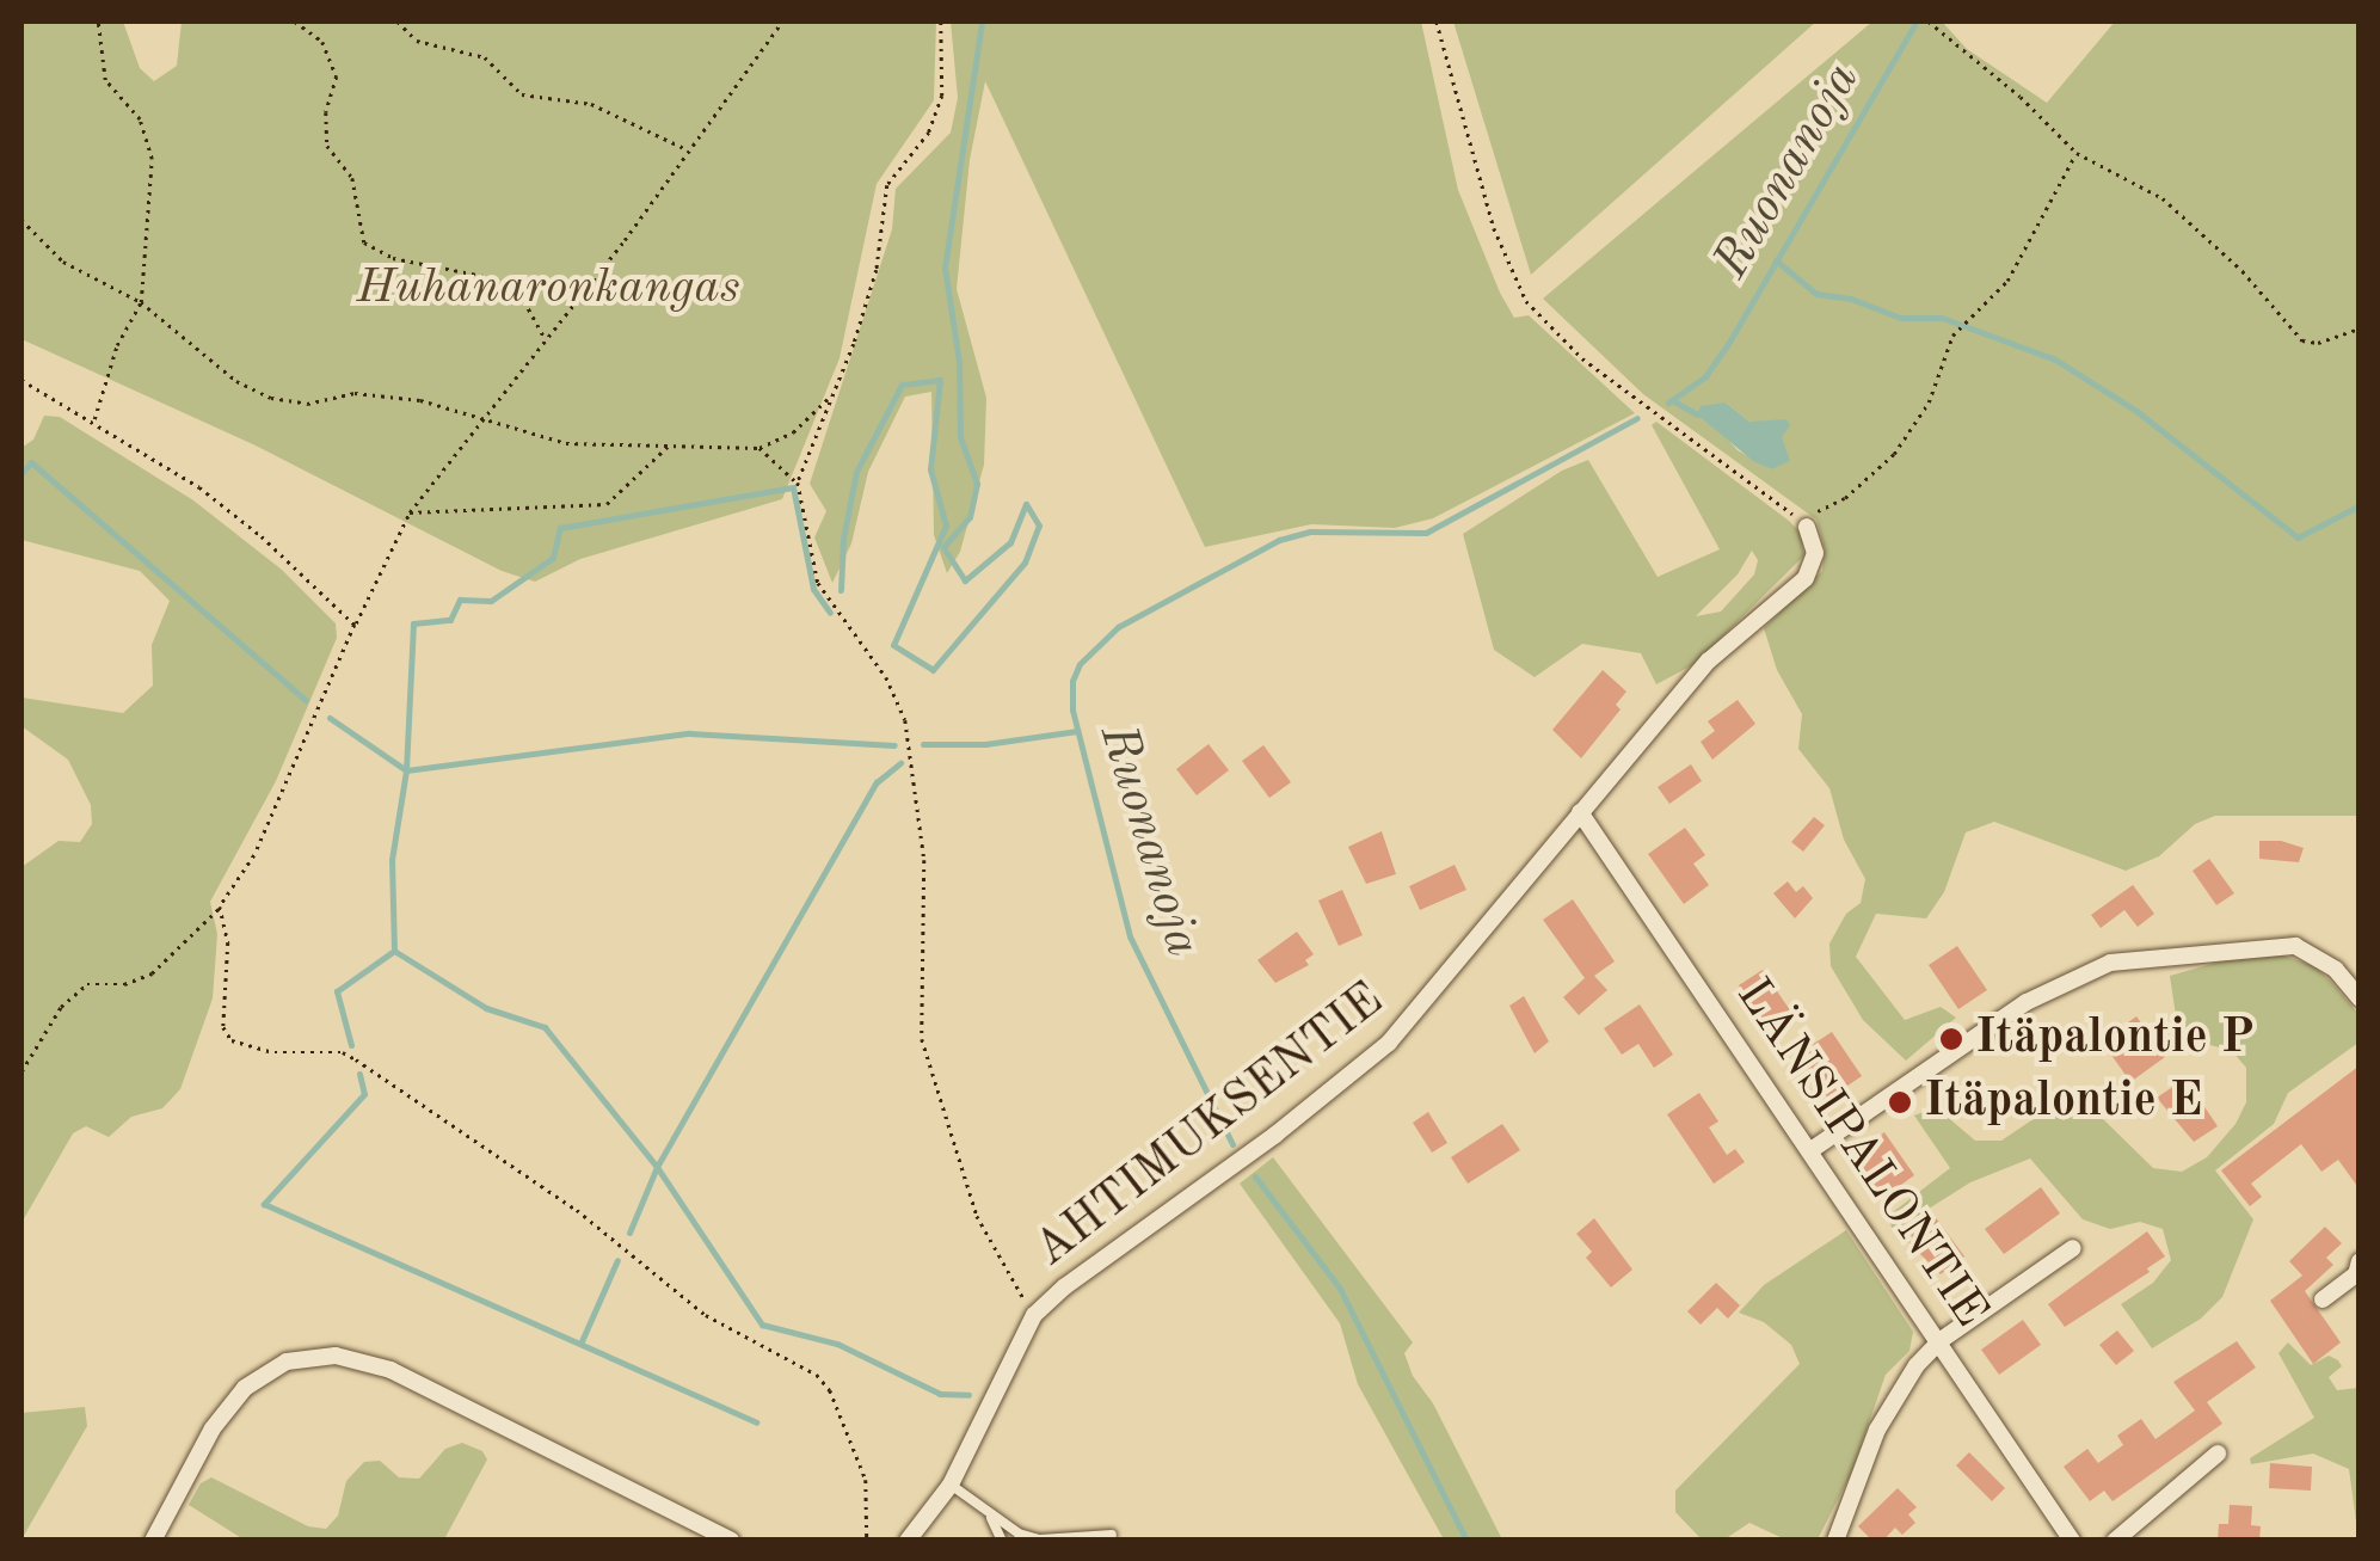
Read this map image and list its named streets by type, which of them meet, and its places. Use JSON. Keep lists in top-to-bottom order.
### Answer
{
  "streets": {
    "street": ["AHTIMUKSENTIE", "LÄNSIPALONTIE"]
  },
  "crossings": [
    ["AHTIMUKSENTIE", "LÄNSIPALONTIE"]
  ],
  "water": ["Ruonanoja"],
  "parks": ["Huhanaronkangas"],
  "places": ["Itäpalontie P", "Itäpalontie E"]
}
